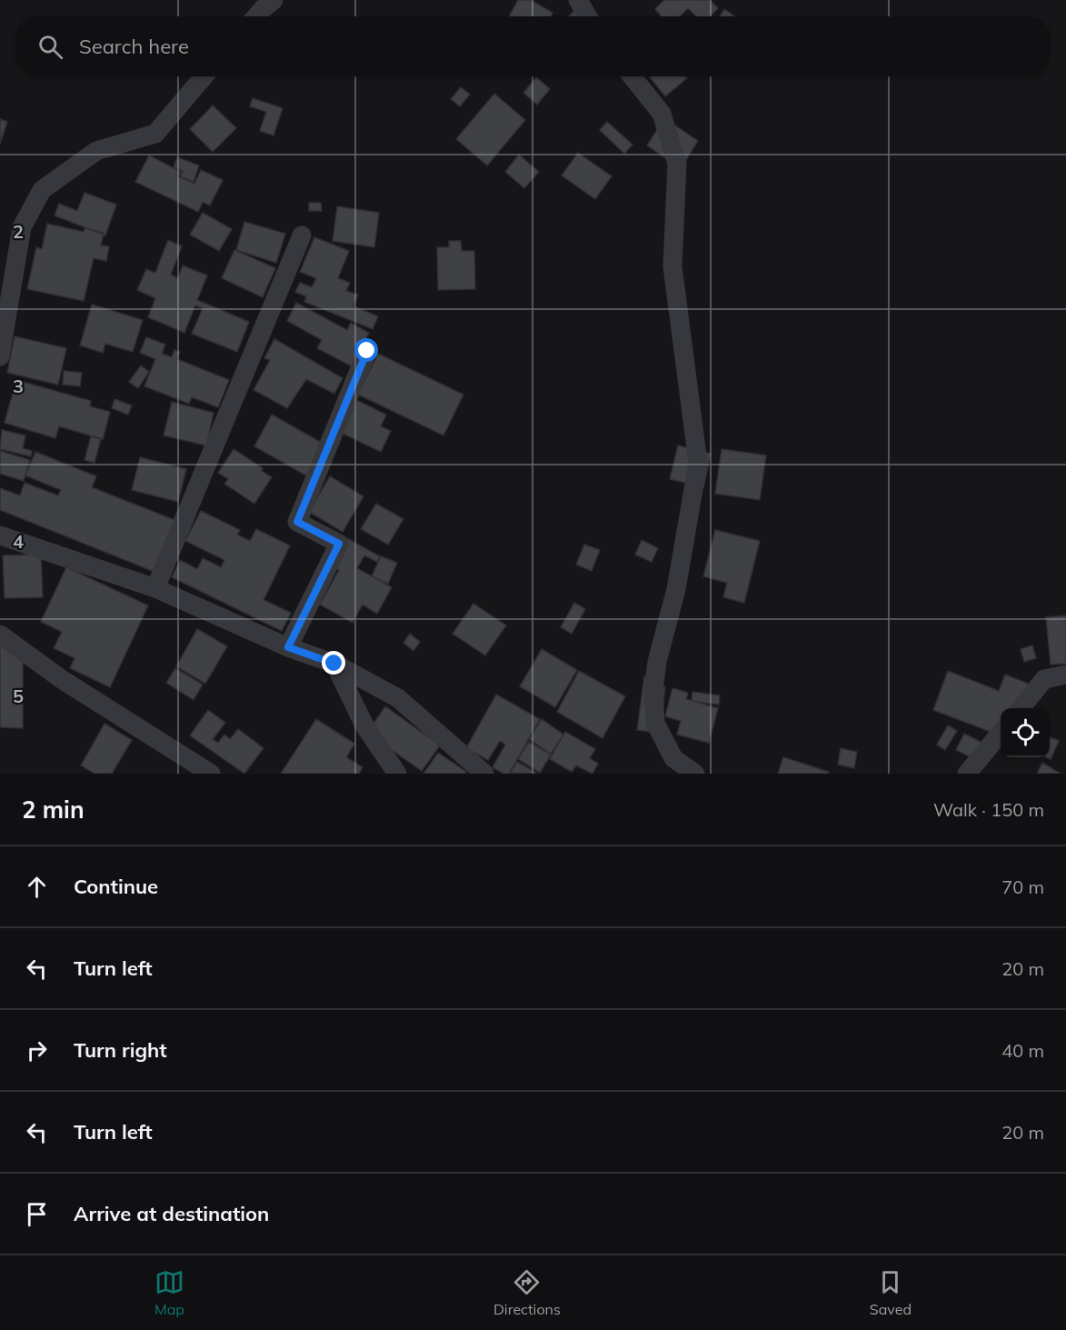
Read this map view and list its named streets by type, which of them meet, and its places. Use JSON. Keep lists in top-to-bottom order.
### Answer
{
  "page": {
    "search": "Search here",
    "heading": ["2 min", "Walk · 150 m"],
    "list": [
      ["Continue", "70 m"],
      ["Turn left", "20 m"],
      ["Turn right", "40 m"],
      ["Turn left", "20 m"],
      "Arrive at destination"
    ],
    "nav": ["Map", "Directions", "Saved"]
  },
  "grid": {
    "rows": [
      "2",
      "3",
      "4",
      "5"
    ]
  }
}
